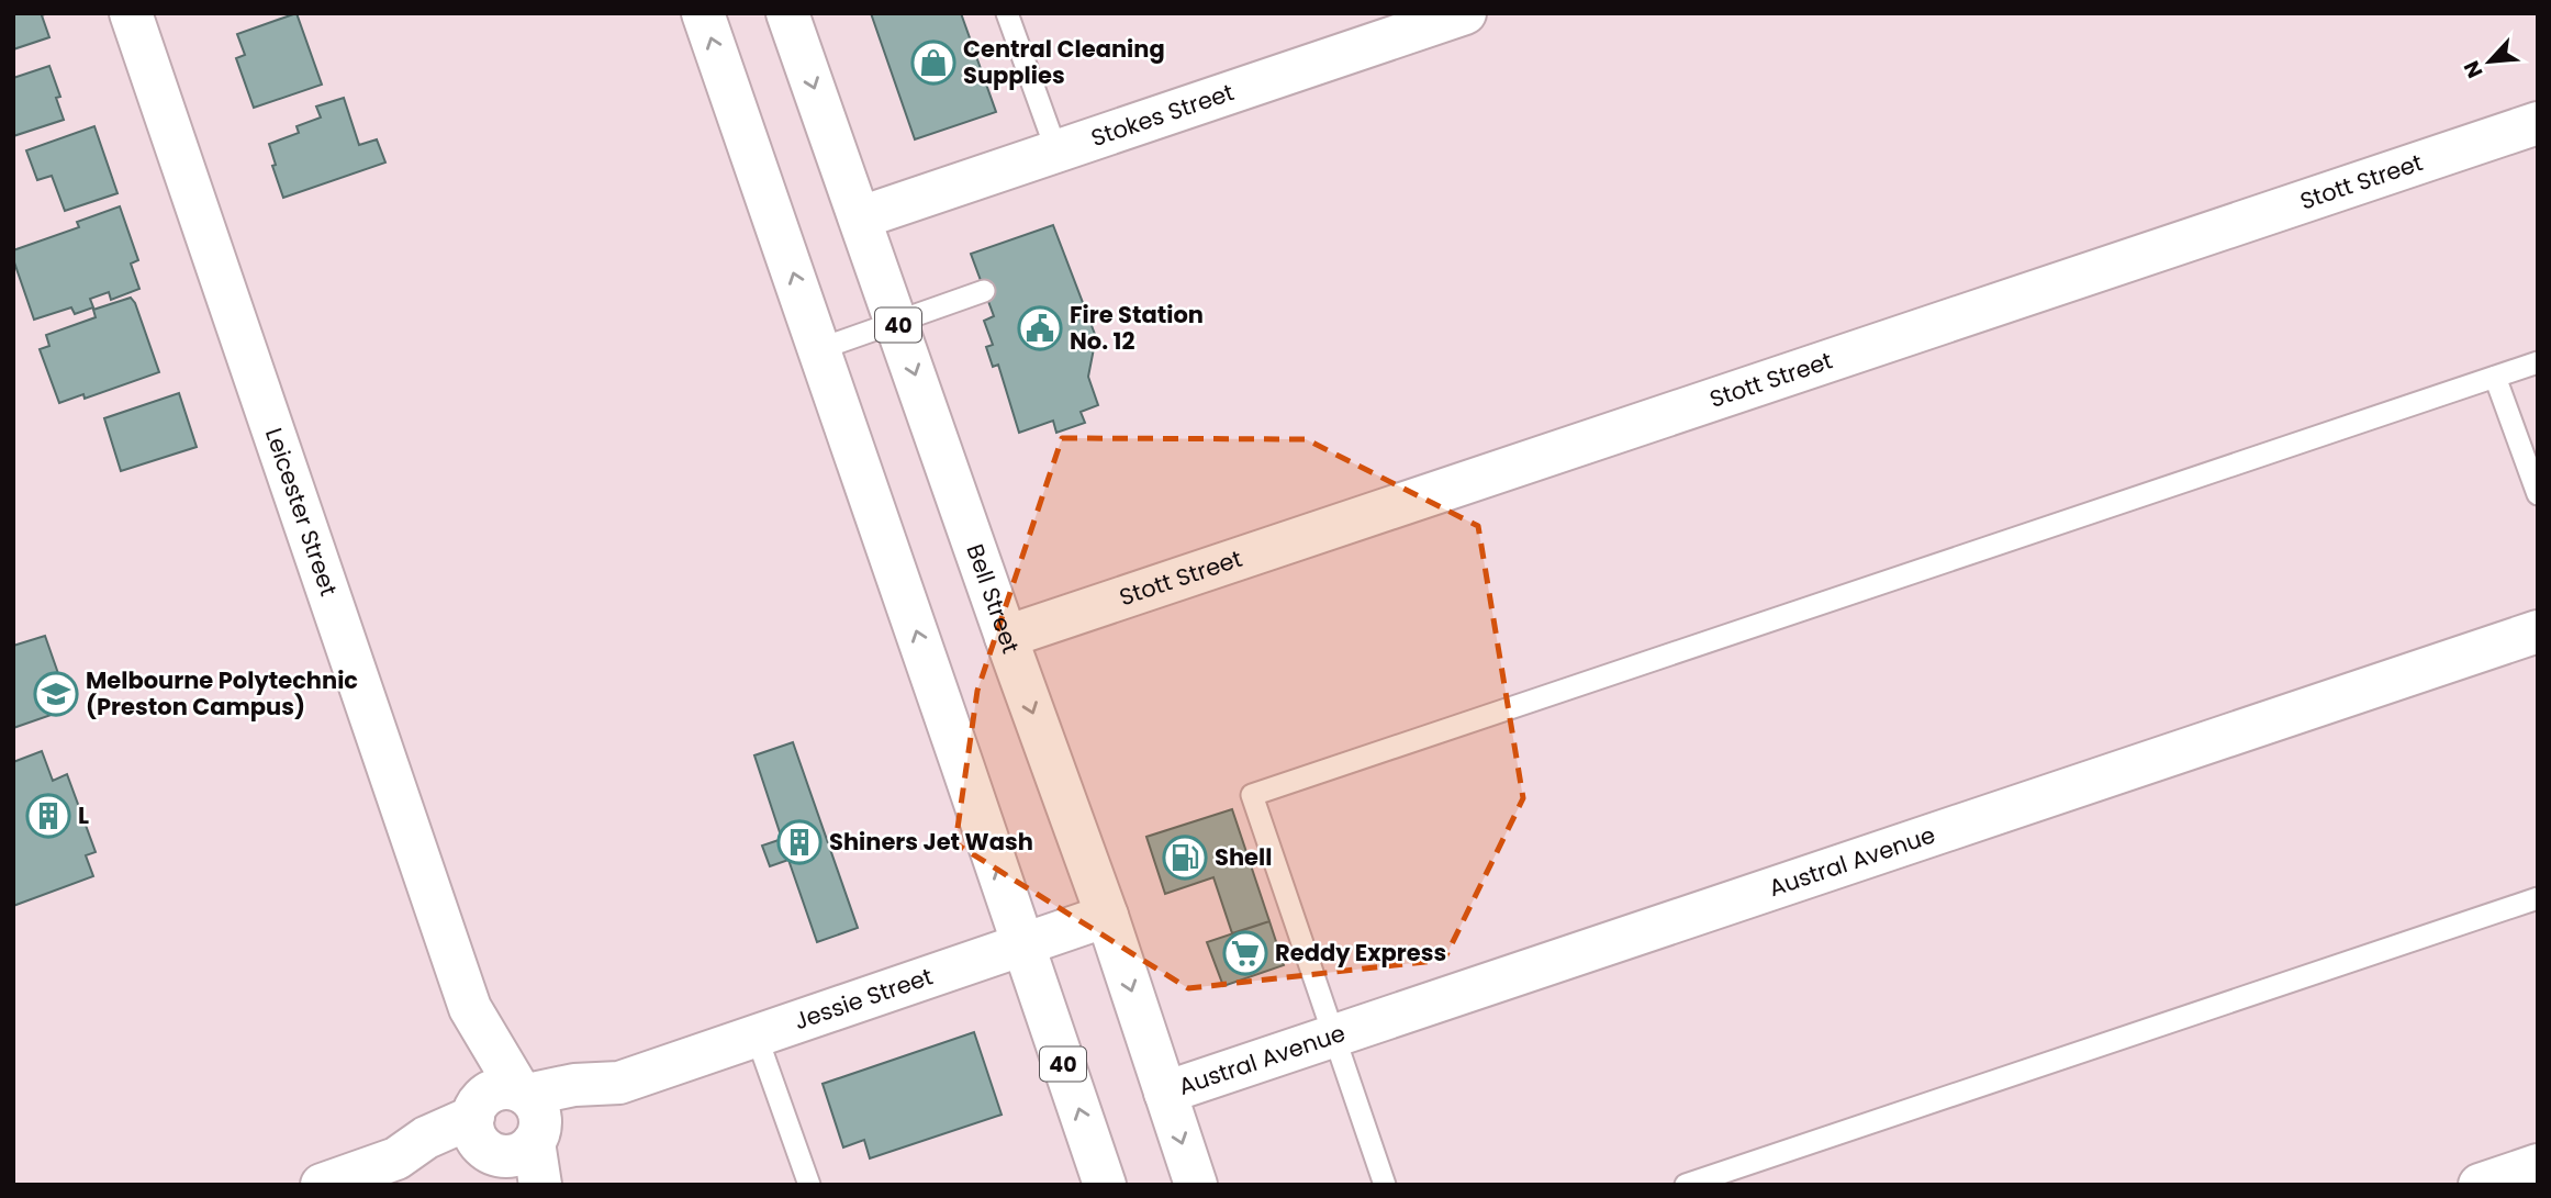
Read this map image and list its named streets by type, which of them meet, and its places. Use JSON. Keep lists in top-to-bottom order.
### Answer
{
  "streets": {
    "main road": [
      "Stokes Street",
      "Stott Street",
      "40",
      "Leicester Street",
      "Bell Street",
      "Austral Avenue",
      "Jessie Street"
    ]
  },
  "crossings": [
    ["Stokes Street", "Bell Street"],
    ["Stott Street", "Bell Street"],
    ["40", "Jessie Street"],
    ["Leicester Street", "Jessie Street"],
    ["Bell Street", "Austral Avenue"],
    ["Bell Street", "Jessie Street"]
  ],
  "places": {
    "shop": ["Central Cleaning Supplies"],
    "public building": ["Fire Station No. 12"],
    "school or university": ["Melbourne Polytechnic (Preston Campus)"],
    "building": ["L", "Shiners Jet Wash"],
    "fuel station": ["Shell"],
    "supermarket": ["Reddy Express"]
  },
  "north": "bottom left"
}
